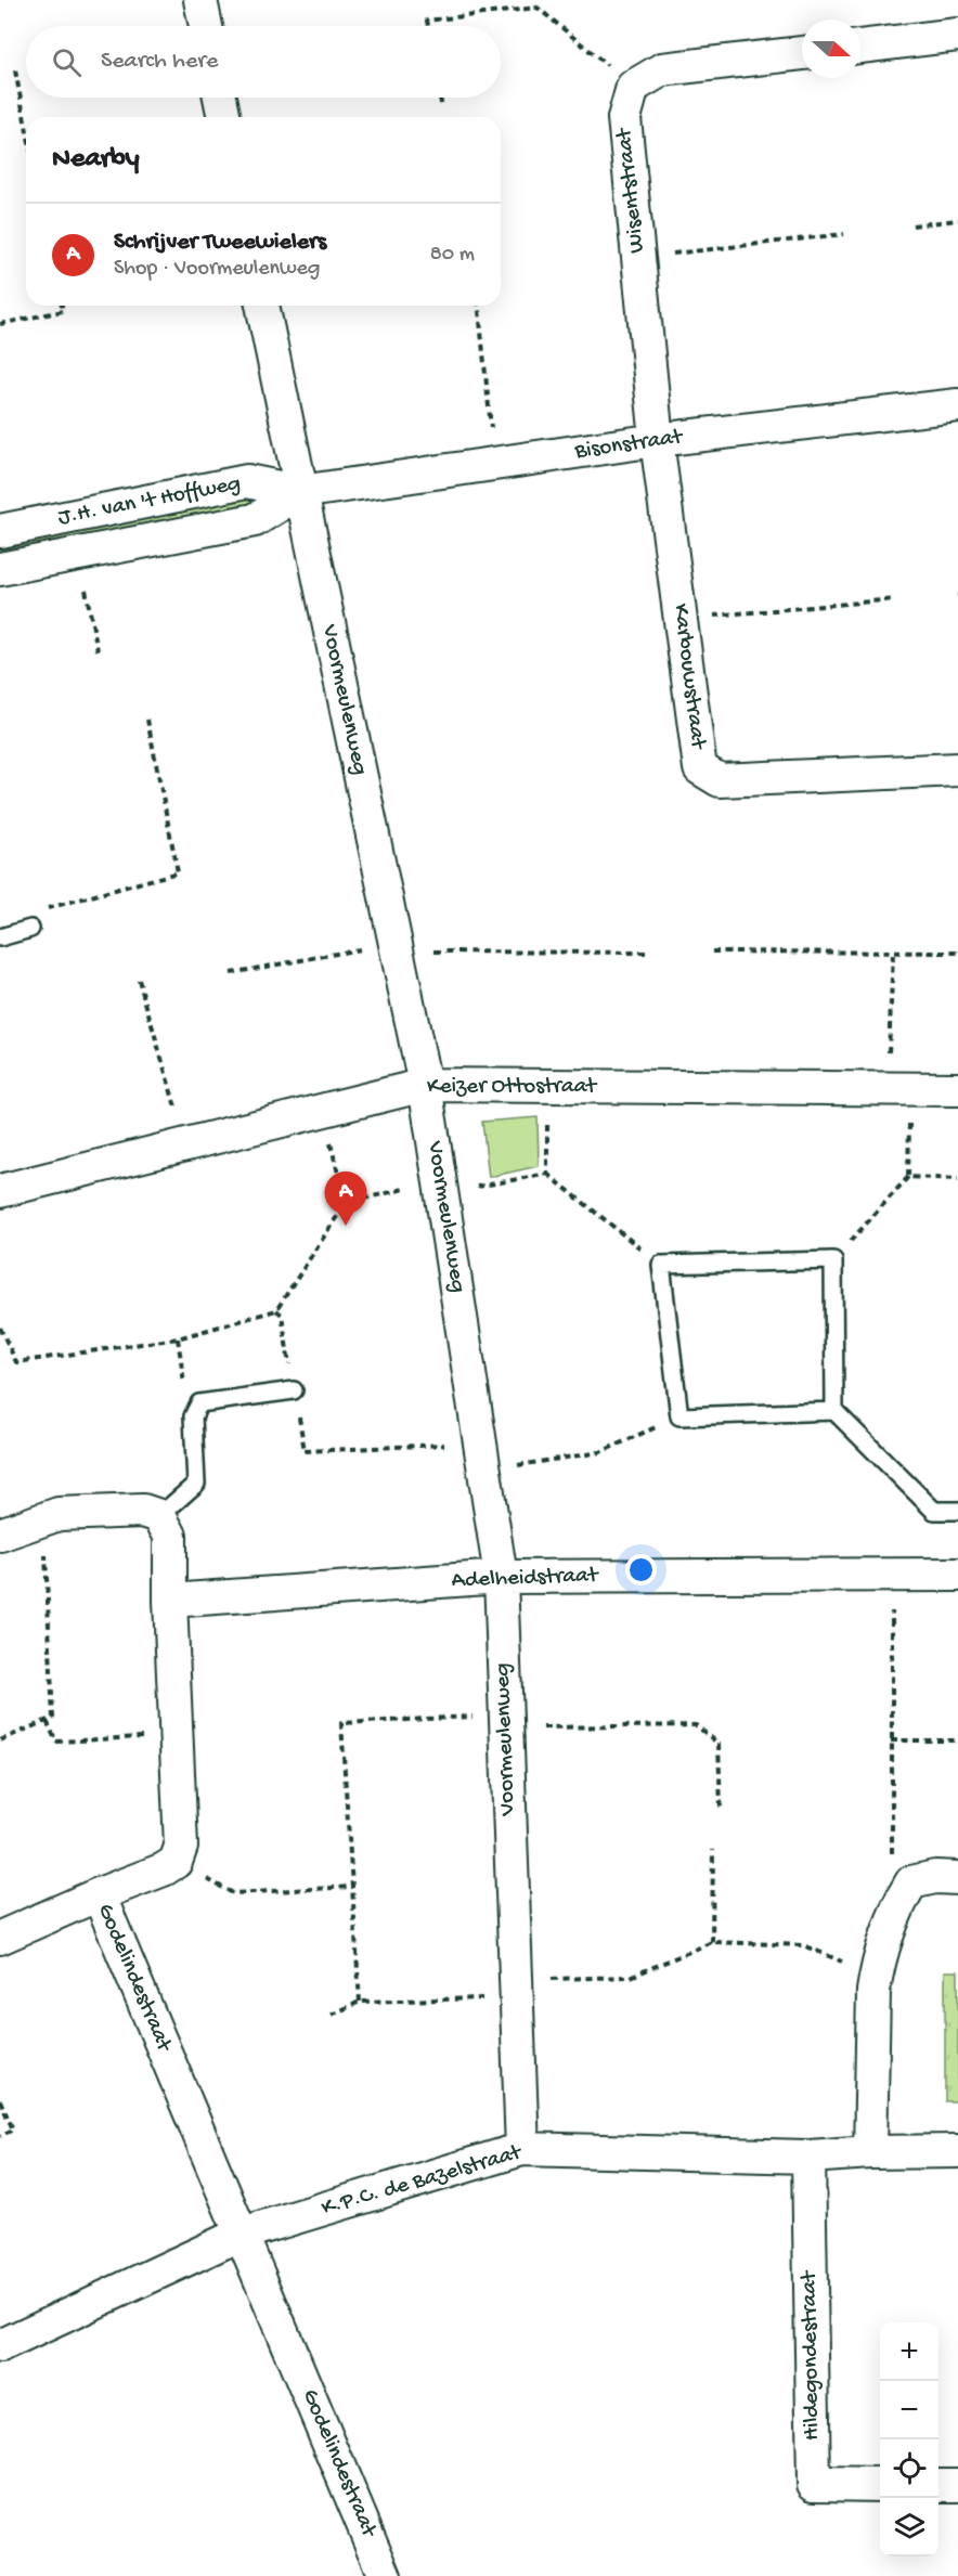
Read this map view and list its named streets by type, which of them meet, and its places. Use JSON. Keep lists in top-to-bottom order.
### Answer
{
  "streets": {
    "street": [
      "Wisentstraat",
      "Bisonstraat",
      "J.H. van 't Hoffweg",
      "Karbouwstraat",
      "Voormeulenweg",
      "Keizer Ottostraat",
      "Adelheidstraat",
      "Godelindestraat",
      "K.P.C. de Bazelstraat",
      "Hildegondestraat"
    ]
  },
  "crossings": [
    ["Wisentstraat", "Bisonstraat"],
    ["Wisentstraat", "Karbouwstraat"],
    ["Bisonstraat", "J.H. van 't Hoffweg"],
    ["Bisonstraat", "Karbouwstraat"],
    ["Bisonstraat", "Voormeulenweg"],
    ["J.H. van 't Hoffweg", "Voormeulenweg"],
    ["Voormeulenweg", "Keizer Ottostraat"],
    ["Voormeulenweg", "Adelheidstraat"],
    ["Voormeulenweg", "K.P.C. de Bazelstraat"],
    ["Godelindestraat", "K.P.C. de Bazelstraat"],
    ["K.P.C. de Bazelstraat", "Hildegondestraat"]
  ],
  "north": "right",
  "page": {
    "search": "Search here",
    "heading": "Nearby",
    "list": [
      {
        "mark": "A",
        "name": "Schrijver Tweewielers",
        "note": "Shop · Voormeulenweg",
        "value": "80 m"
      }
    ],
    "pins": "A",
    "map_buttons": ["+", "−"]
  }
}
